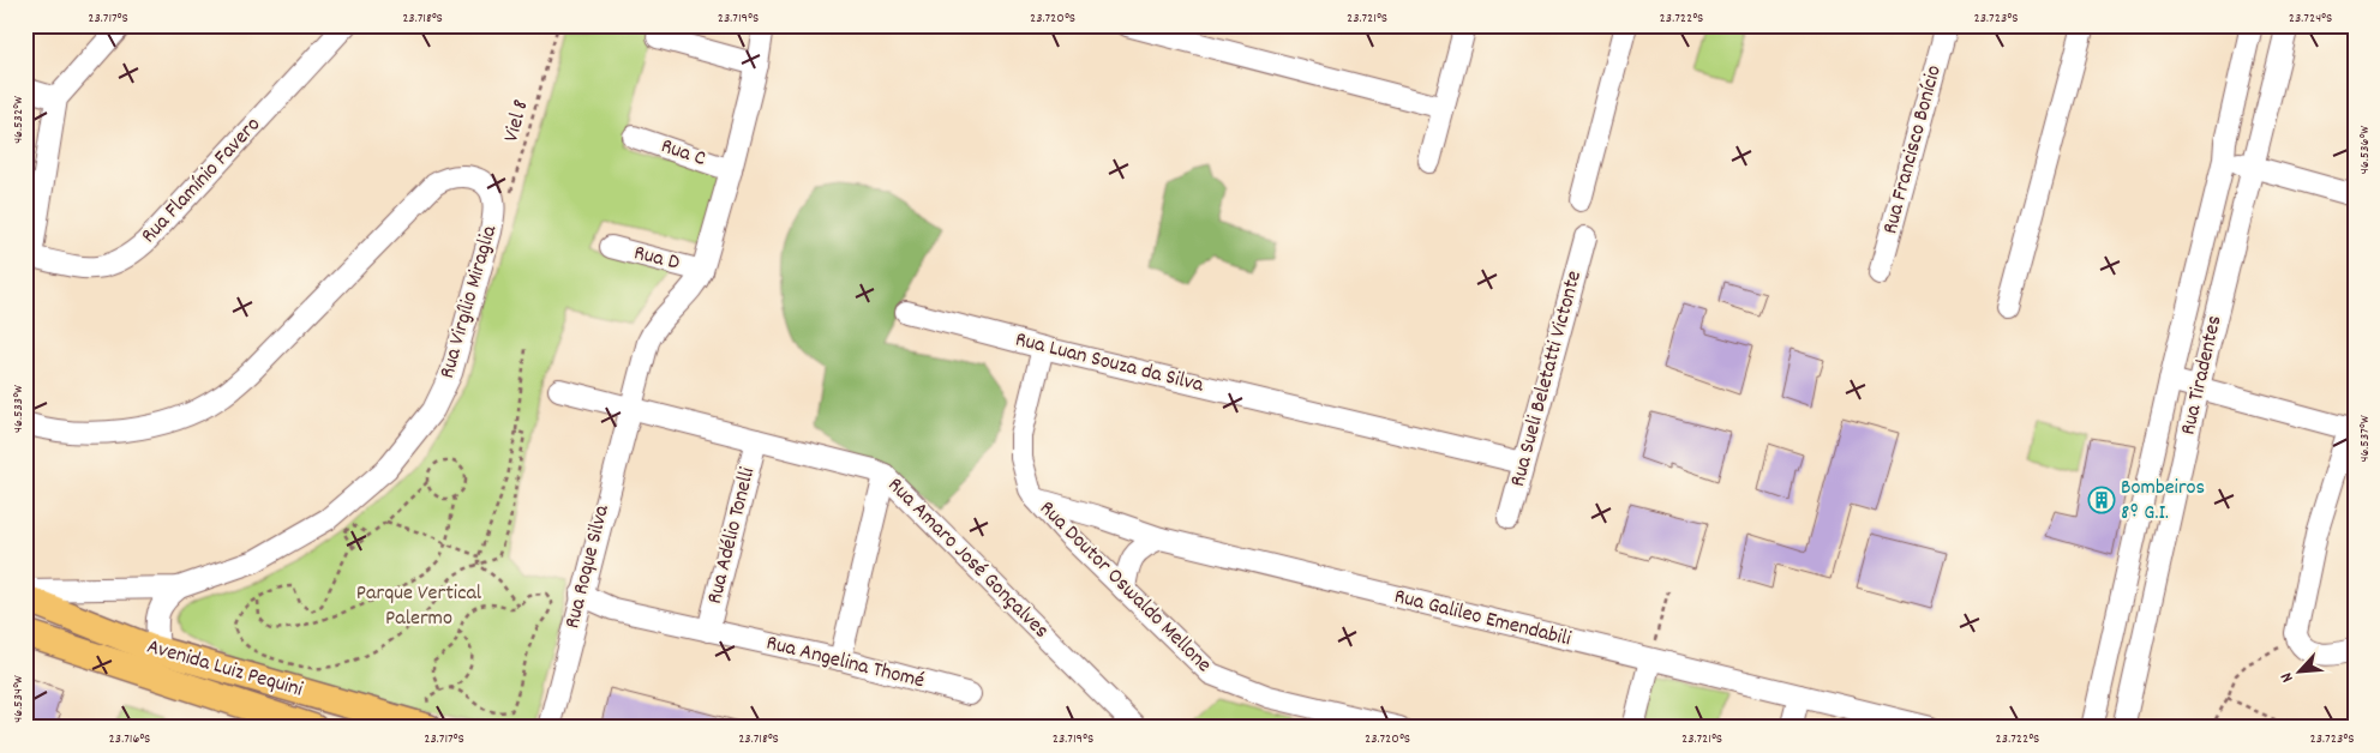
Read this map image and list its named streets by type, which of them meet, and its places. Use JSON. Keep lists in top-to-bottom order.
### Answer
{
  "streets": {
    "main road": ["Avenida Luiz Pequini"],
    "street": [
      "Rua Francisco Bonício",
      "Rua C",
      "Rua Flamínio Favero",
      "Rua D",
      "Rua Virgílio Miraglia",
      "Rua Luan Souza da Silva",
      "Rua Tiradentes",
      "Rua Sueli Beletatti Victonte",
      "Rua Adélio Tonelli",
      "Rua Amaro José Gonçalves",
      "Rua Roque Silva",
      "Rua Doutor Oswaldo Mellone",
      "Rua Galileo Emendabili",
      "Rua Angelina Thomé"
    ],
    "path": ["Viel 8"]
  },
  "crossings": [
    ["Viel 8", "Rua Virgílio Miraglia"],
    ["Rua C", "Rua Roque Silva"],
    ["Rua D", "Rua Roque Silva"],
    ["Rua Virgílio Miraglia", "Avenida Luiz Pequini"],
    ["Rua Luan Souza da Silva", "Rua Sueli Beletatti Victonte"],
    ["Rua Luan Souza da Silva", "Rua Doutor Oswaldo Mellone"],
    ["Rua Adélio Tonelli", "Rua Amaro José Gonçalves"],
    ["Rua Adélio Tonelli", "Rua Angelina Thomé"],
    ["Rua Amaro José Gonçalves", "Rua Roque Silva"],
    ["Rua Roque Silva", "Rua Angelina Thomé"],
    ["Rua Doutor Oswaldo Mellone", "Rua Galileo Emendabili"]
  ],
  "parks": ["Parque Vertical Palermo"],
  "places": {
    "building": ["Bombeiros 8º G.I."]
  },
  "north": "bottom left",
  "coordinates": [
    "23.717°S",
    "23.718°S",
    "23.719°S",
    "23.720°S",
    "23.721°S",
    "23.722°S",
    "23.723°S",
    "23.724°S",
    "46.532°W",
    "46.536°W",
    "46.533°W",
    "46.537°W",
    "46.534°W",
    "23.716°S"
  ]
}
